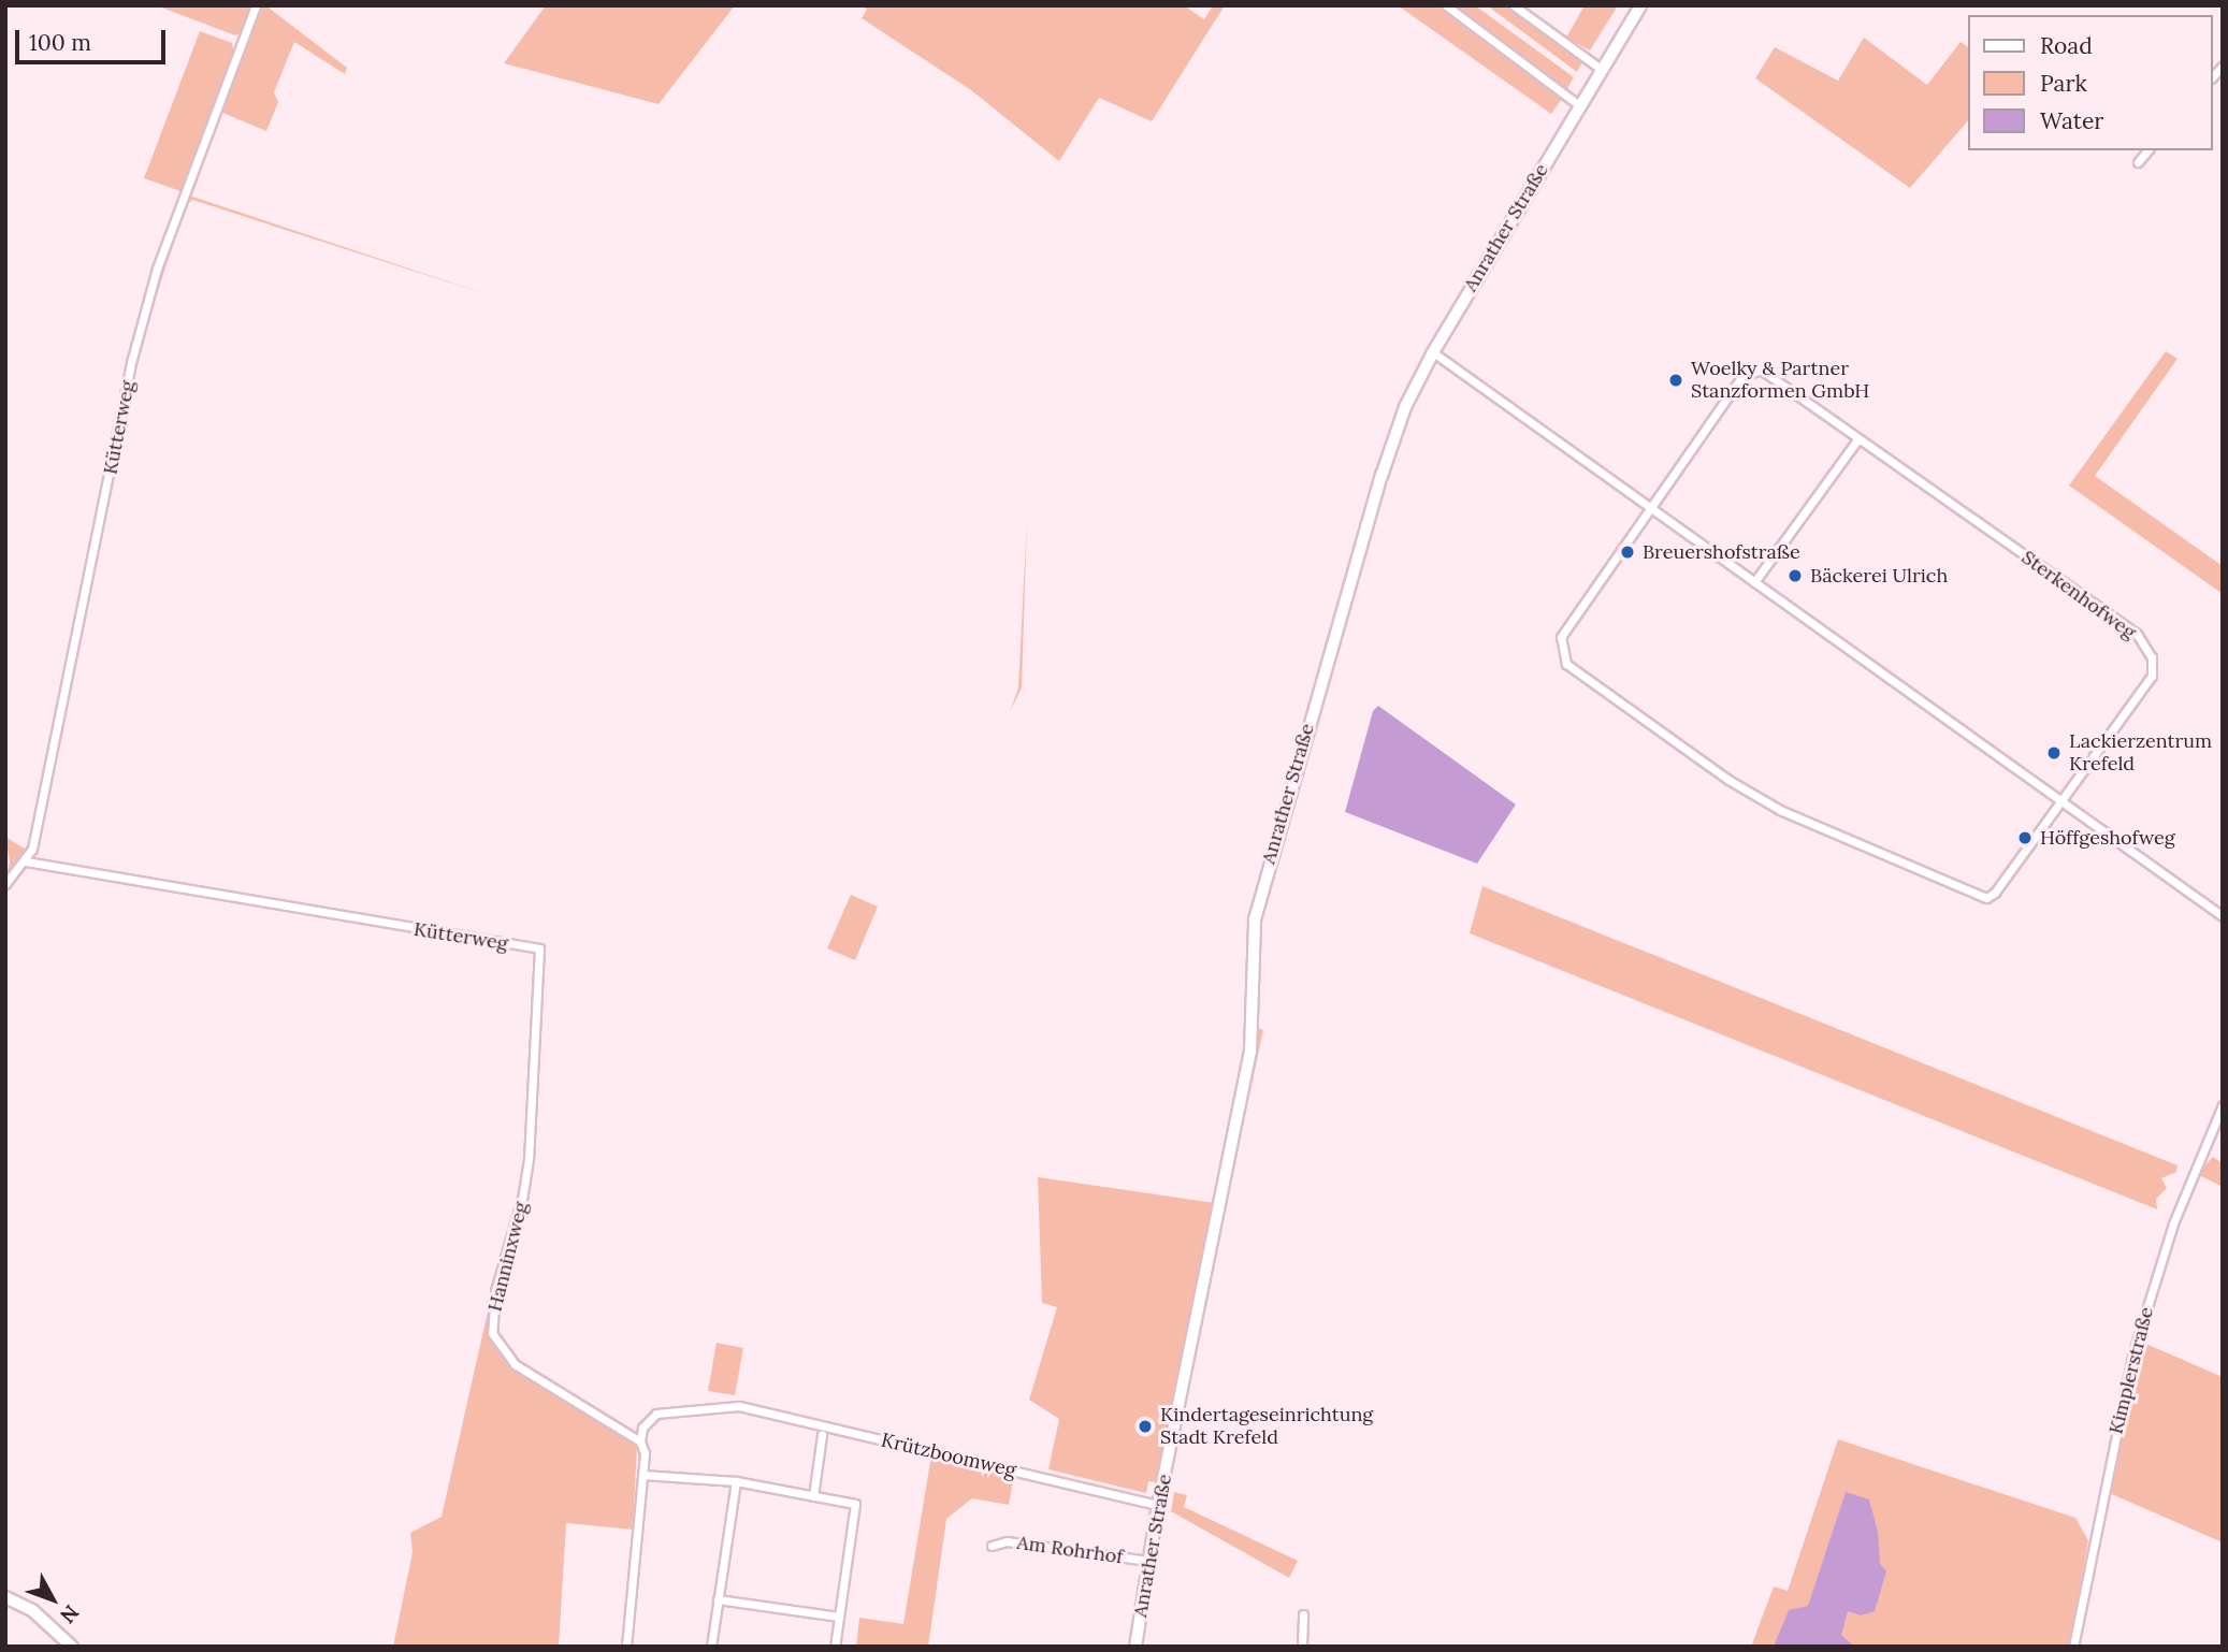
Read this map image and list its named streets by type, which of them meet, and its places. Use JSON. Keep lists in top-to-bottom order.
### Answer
{
  "streets": {
    "main road": ["Anrather Straße"],
    "street": [
      "Kütterweg",
      "Sterkenhofweg",
      "Hanninxweg",
      "Kimplerstraße",
      "Krützboomweg",
      "Am Rohrhof"
    ]
  },
  "crossings": [
    ["Anrather Straße", "Krützboomweg"],
    ["Anrather Straße", "Am Rohrhof"],
    ["Kütterweg", "Hanninxweg"],
    ["Hanninxweg", "Krützboomweg"]
  ],
  "places": [
    "Woelky & Partner Stanzformen GmbH",
    "Breuershofstraße",
    "Bäckerei Ulrich",
    "Lackierzentrum Krefeld",
    "Höffgeshofweg",
    "Kindertageseinrichtung Stadt Krefeld"
  ],
  "legend": ["Road", "Park", "Water"],
  "scale_bar": "100 m",
  "north": "bottom right"
}
